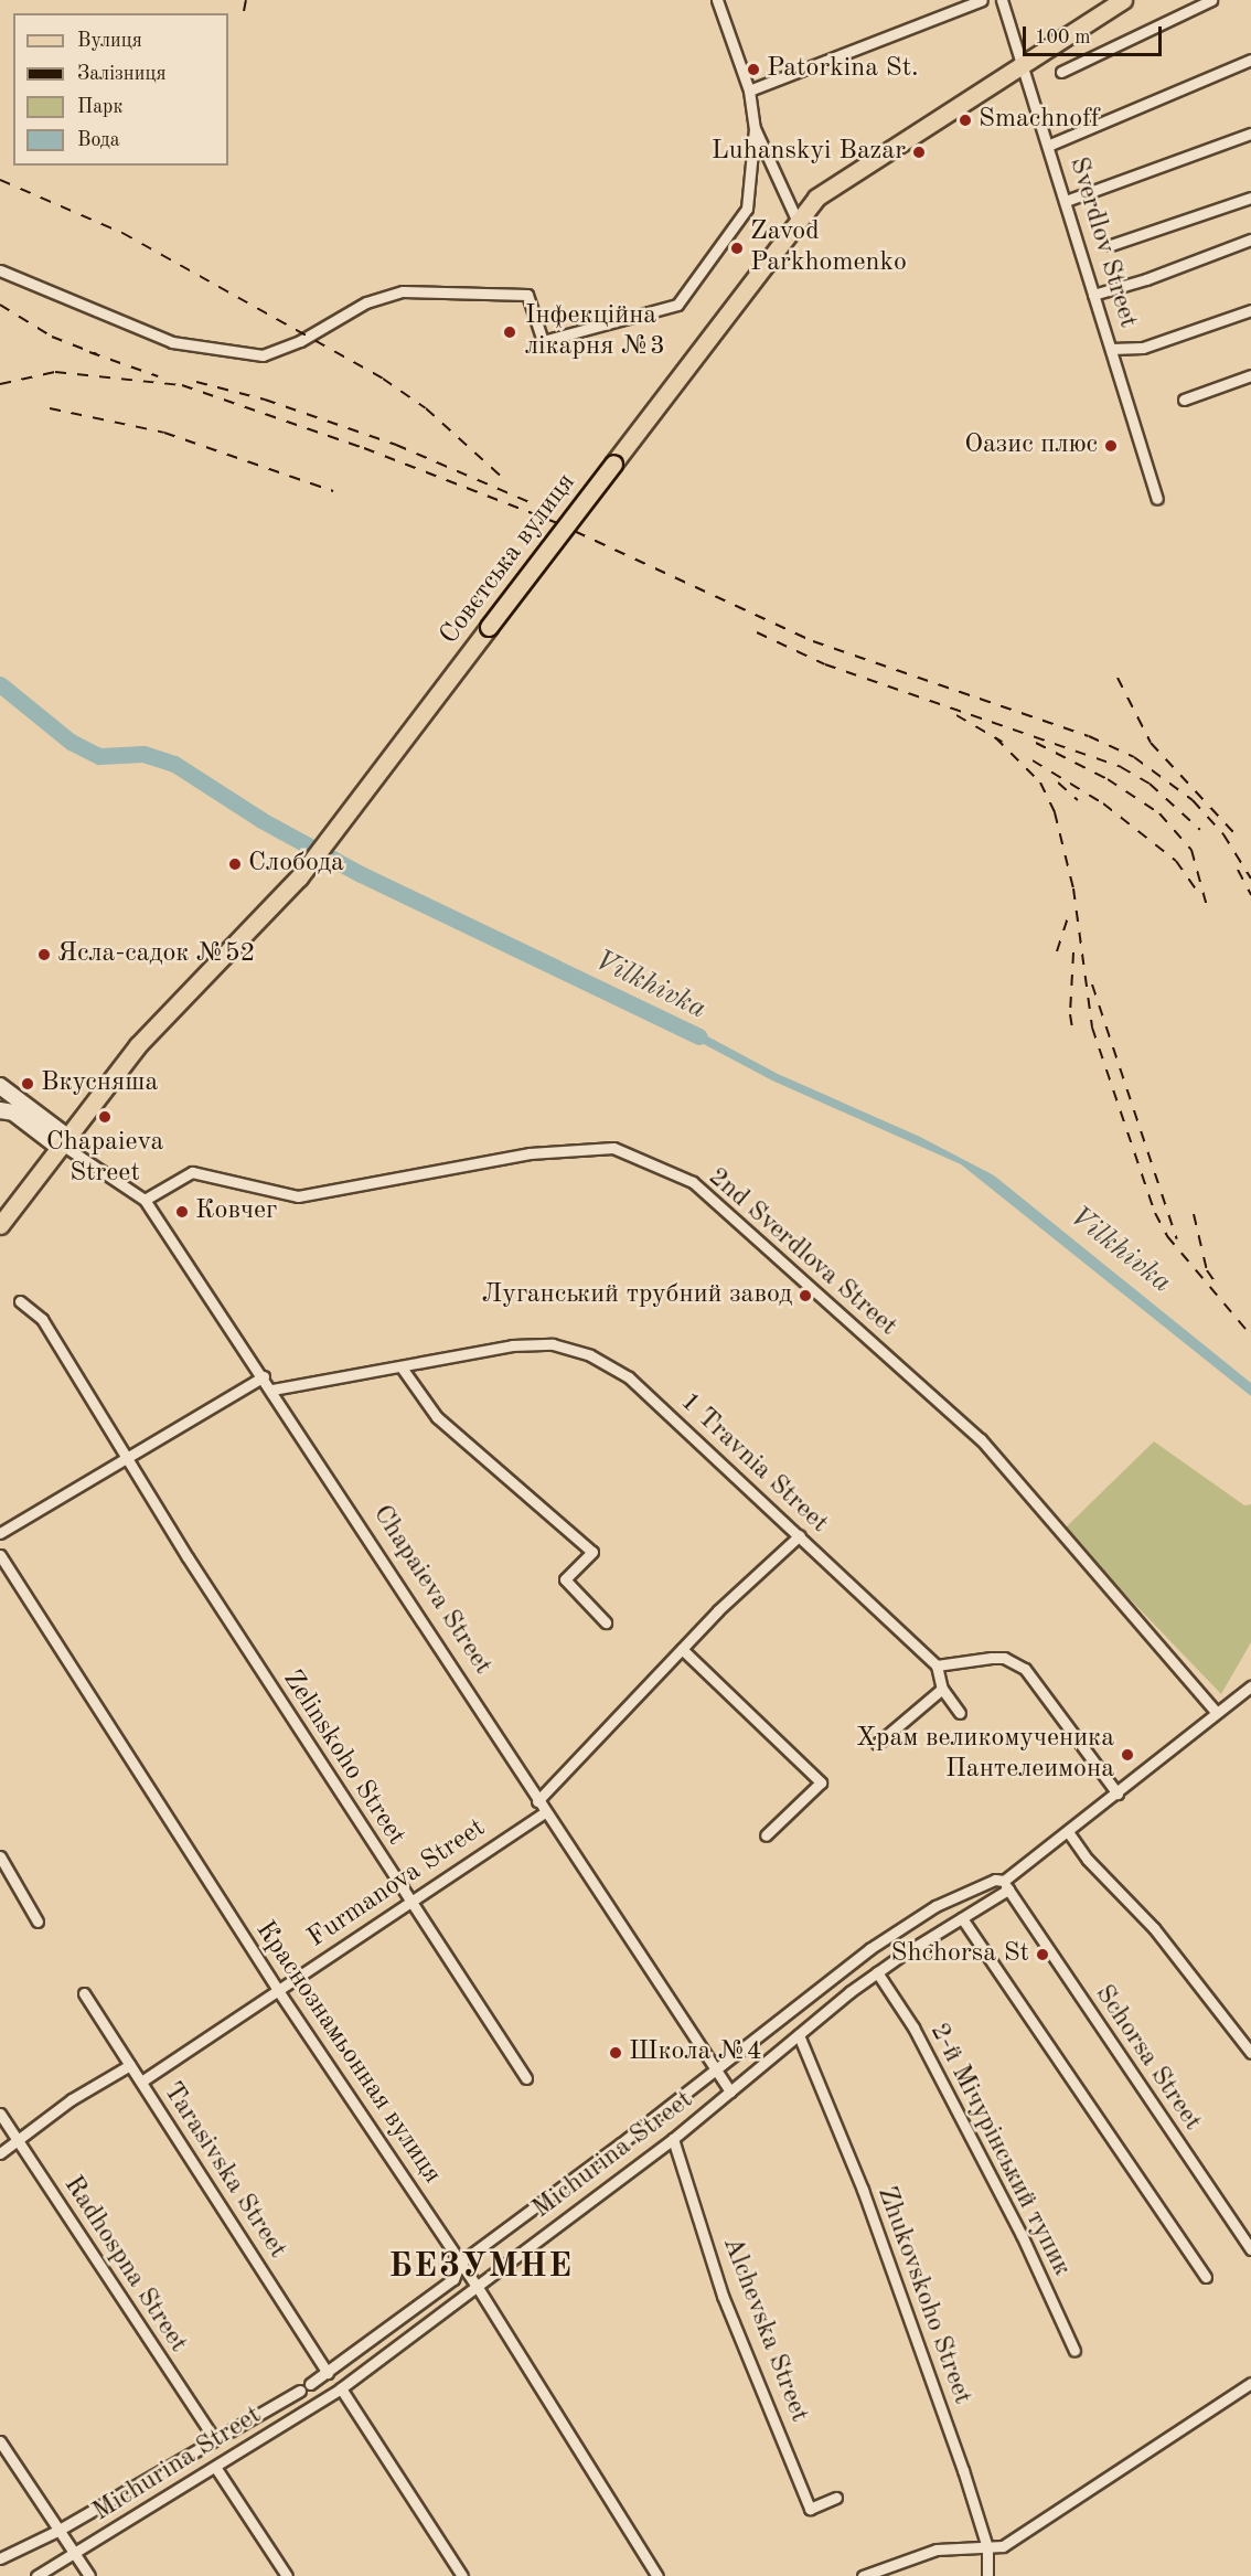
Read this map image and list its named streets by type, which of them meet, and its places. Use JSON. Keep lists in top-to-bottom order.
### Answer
{
  "streets": {
    "main road": ["Совєтська вулиця"],
    "street": [
      "Sverdlov Street",
      "2nd Sverdlova Street",
      "1 Travnia Street",
      "Chapaieva Street",
      "Zelinskoho Street",
      "Furmanova Street",
      "Краснознамьонная вулиця",
      "Schorsa Street",
      "2-й Мічурінський тупик",
      "Michurina Street",
      "Tarasivska Street",
      "Radhospna Street",
      "Zhukovskoho Street",
      "Alchevska Street"
    ]
  },
  "crossings": [
    ["Sverdlov Street", "Совєтська вулиця"],
    ["Совєтська вулиця", "Chapaieva Street"],
    ["2nd Sverdlova Street", "Chapaieva Street"],
    ["2nd Sverdlova Street", "Michurina Street"],
    ["1 Travnia Street", "Chapaieva Street"],
    ["Chapaieva Street", "Furmanova Street"],
    ["Chapaieva Street", "Michurina Street"],
    ["Zelinskoho Street", "Furmanova Street"],
    ["Furmanova Street", "Краснознамьонная вулиця"],
    ["Furmanova Street", "Tarasivska Street"],
    ["Краснознамьонная вулиця", "Michurina Street"],
    ["Schorsa Street", "Michurina Street"],
    ["2-й Мічурінський тупик", "Michurina Street"],
    ["Michurina Street", "Tarasivska Street"],
    ["Michurina Street", "Radhospna Street"],
    ["Michurina Street", "Zhukovskoho Street"],
    ["Michurina Street", "Alchevska Street"]
  ],
  "districts": ["БЕЗУМНЕ"],
  "water": ["Vilkhivka"],
  "places": [
    "Patorkina St.",
    "Smachnoff",
    "Luhanskyi Bazar",
    "Zavod Parkhomenko",
    "Інфекційна лікарня №3",
    "Оазис плюс",
    "Слобода",
    "Ясла-садок №52",
    "Вкусняша",
    "Chapaieva Street",
    "Ковчег",
    "Луганський трубний завод",
    "Храм великомученика Пантелеимона",
    "Shchorsa St",
    "Школа №4"
  ],
  "legend": [
    "Вулиця",
    "Залізниця",
    "Парк",
    "Вода"
  ],
  "scale_bar": "100 m"
}
